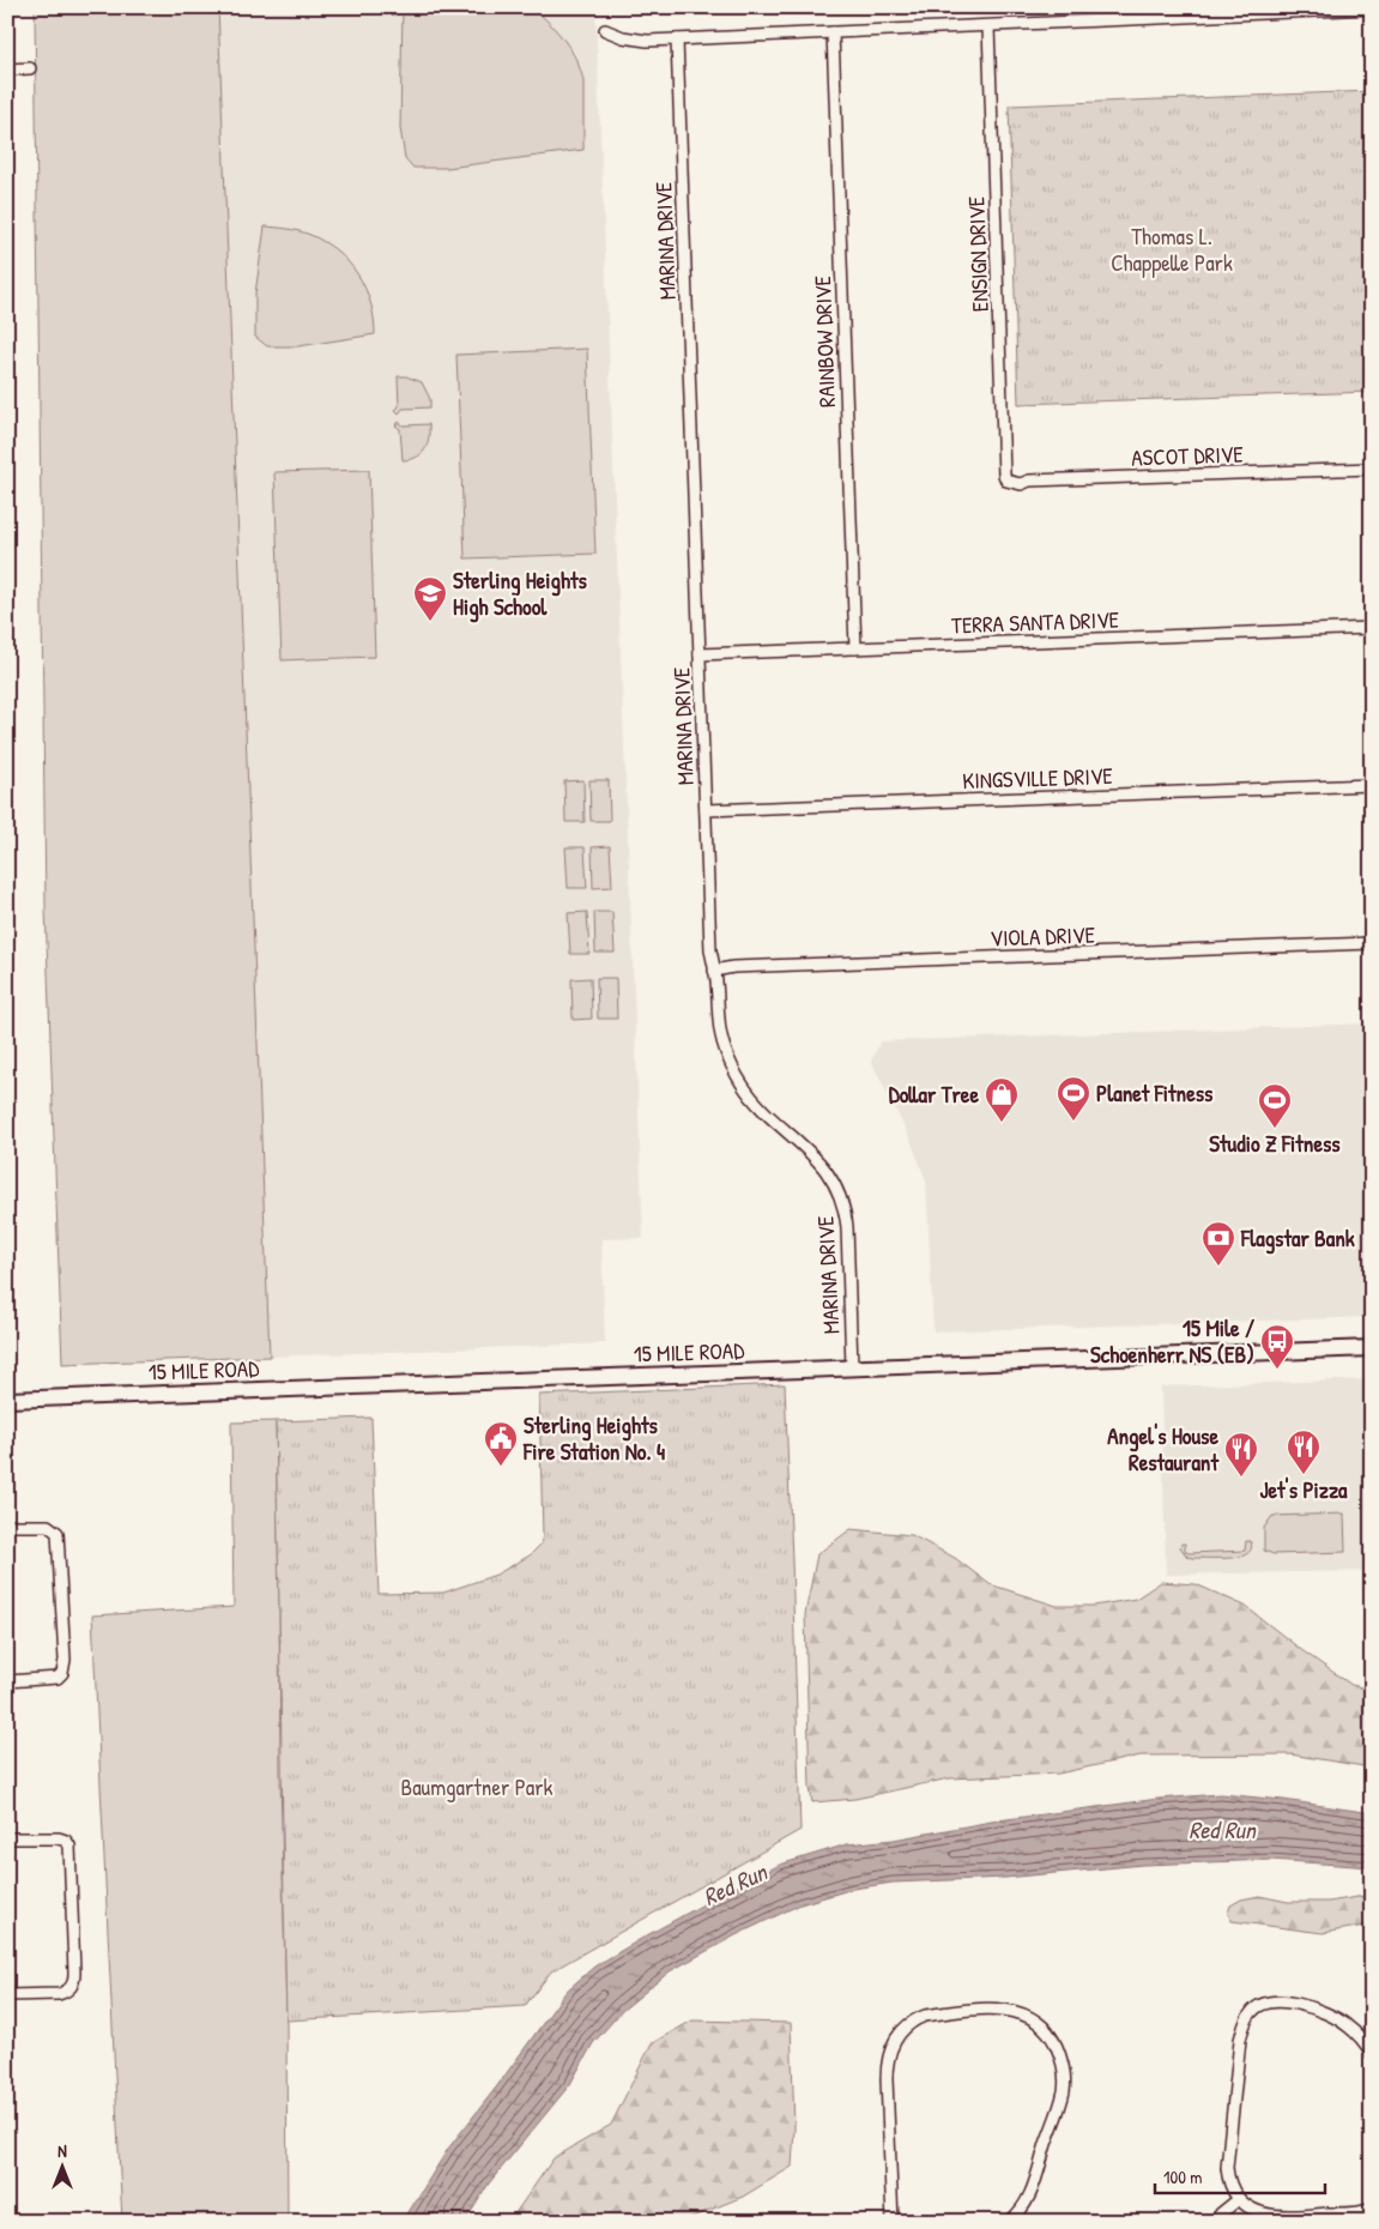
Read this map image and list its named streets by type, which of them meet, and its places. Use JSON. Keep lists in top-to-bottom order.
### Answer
{
  "streets": {
    "main road": ["15 MILE ROAD"],
    "street": [
      "MARINA DRIVE",
      "ENSIGN DRIVE",
      "RAINBOW DRIVE",
      "ASCOT DRIVE",
      "TERRA SANTA DRIVE",
      "KINGSVILLE DRIVE",
      "VIOLA DRIVE"
    ]
  },
  "crossings": [
    ["MARINA DRIVE", "TERRA SANTA DRIVE"],
    ["MARINA DRIVE", "KINGSVILLE DRIVE"],
    ["MARINA DRIVE", "VIOLA DRIVE"],
    ["MARINA DRIVE", "15 MILE ROAD"],
    ["ENSIGN DRIVE", "ASCOT DRIVE"],
    ["RAINBOW DRIVE", "TERRA SANTA DRIVE"]
  ],
  "water": ["Red Run"],
  "parks": ["Thomas L. Chappelle Park", "Baumgartner Park"],
  "places": {
    "school or university": ["Sterling Heights High School"],
    "sports": ["Planet Fitness", "Studio Z Fitness"],
    "shop": ["Dollar Tree"],
    "bank": ["Flagstar Bank"],
    "bus stop": ["15 Mile / Schoenherr NS (EB)"],
    "public building": ["Sterling Heights Fire Station No. 4"],
    "restaurant": ["Jet's Pizza", "Angel's House Restaurant"]
  },
  "scale_bar": "100 m",
  "north": "top"
}
